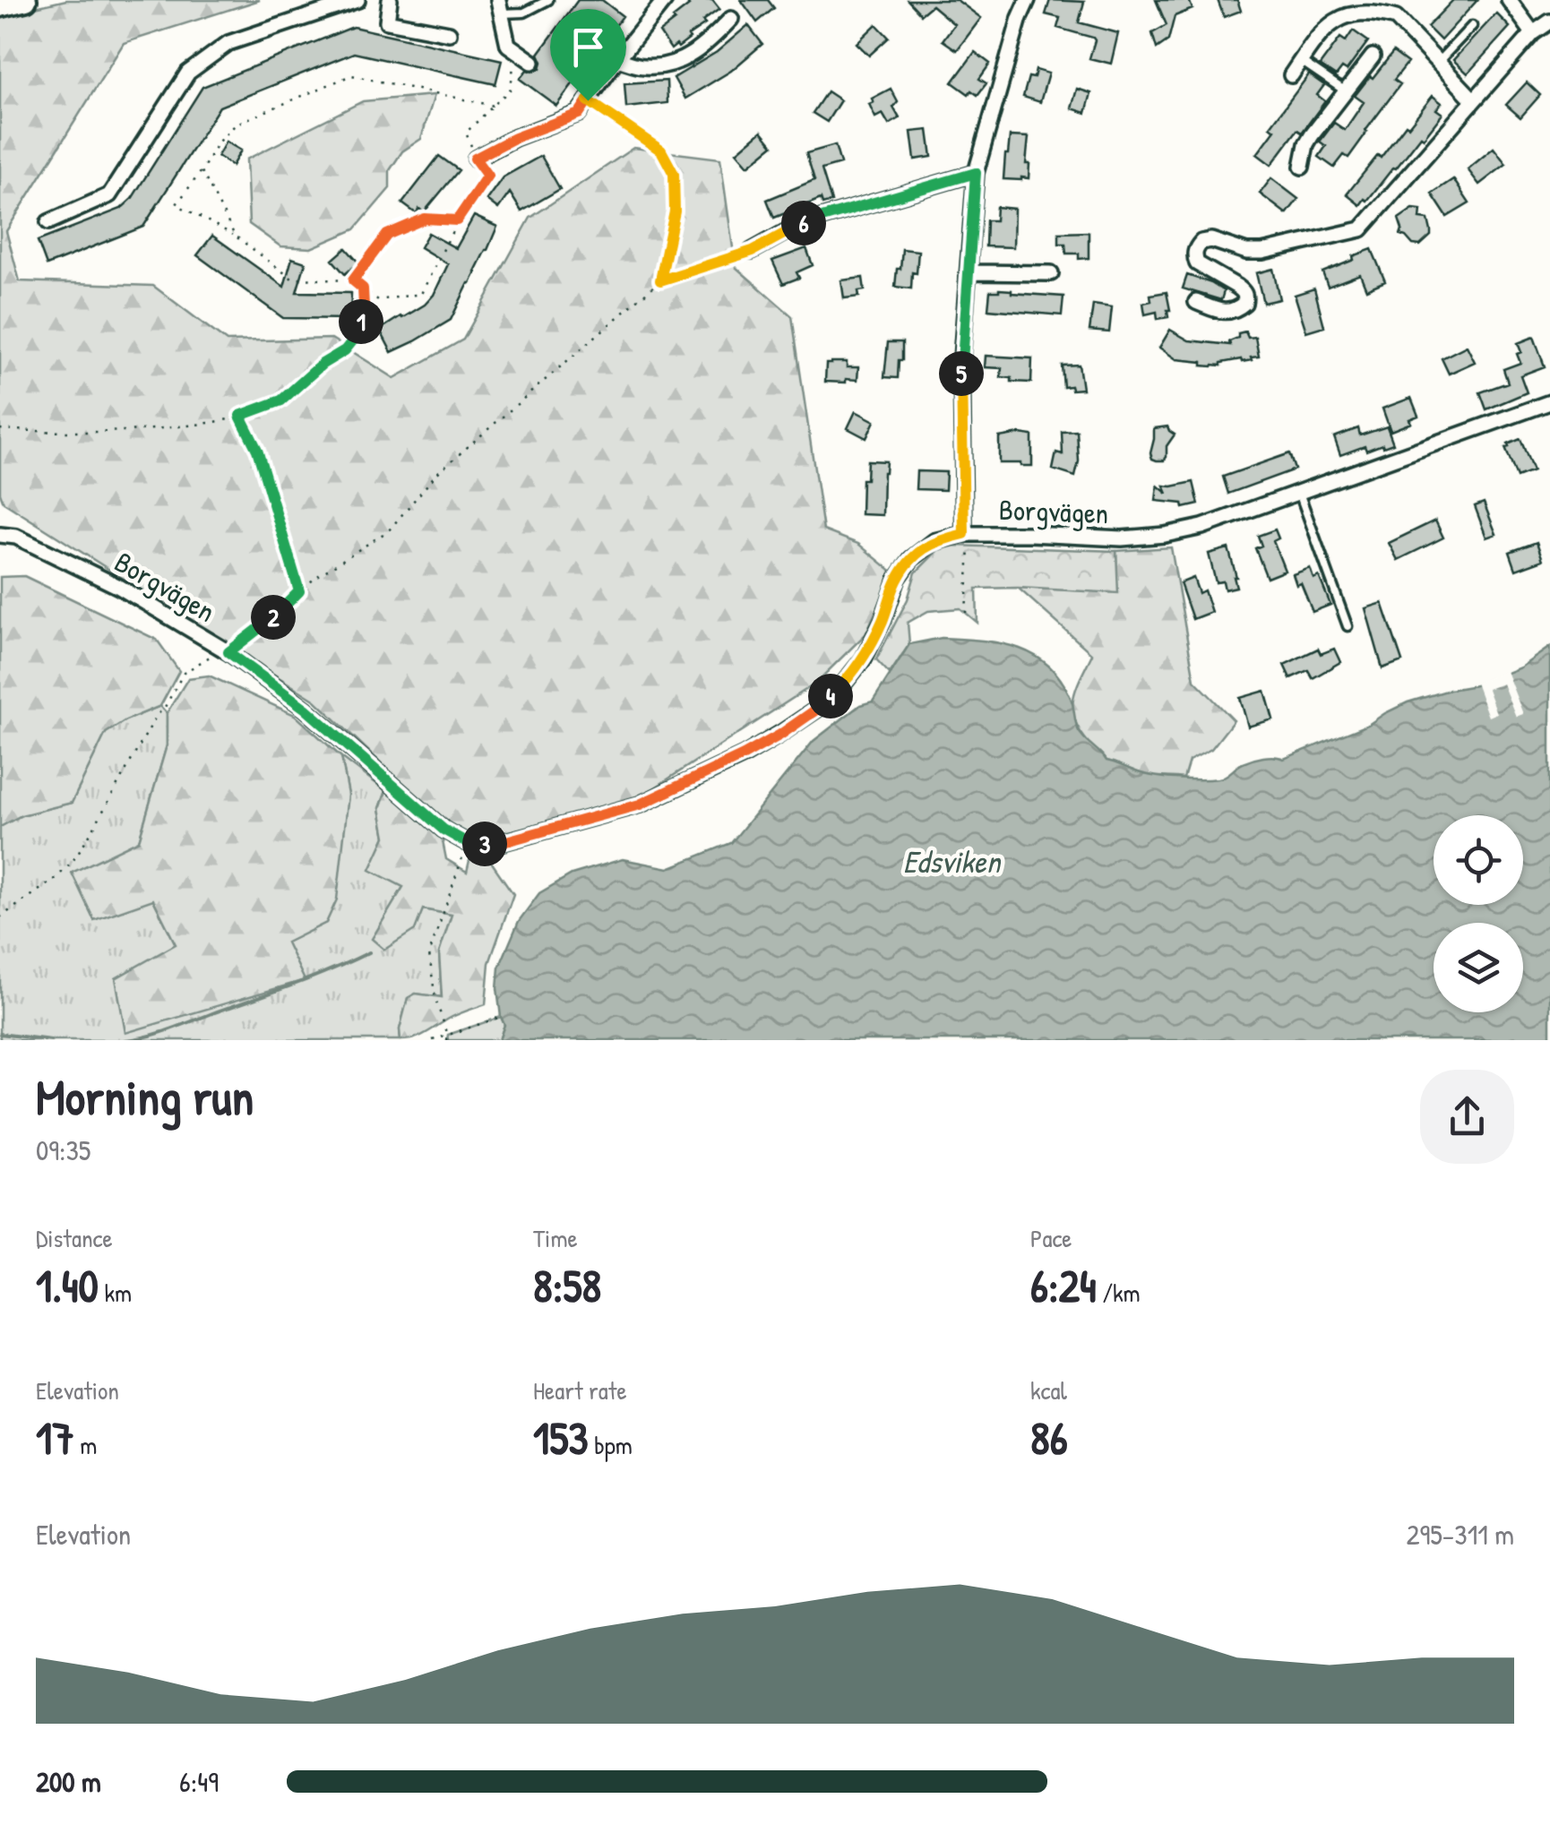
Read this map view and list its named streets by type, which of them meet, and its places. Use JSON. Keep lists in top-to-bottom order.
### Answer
{
  "streets": {
    "street": ["Borgvägen"]
  },
  "water": ["Edsviken"],
  "page": {
    "pins": [
      "6",
      "1",
      "5",
      "2",
      "4",
      "3"
    ],
    "heading": ["Morning run", "09:35"],
    "stats": [
      ["Distance", "1.40 km"],
      ["Time", "8:58"],
      ["Pace", "6:24 /km"],
      ["Elevation", "17 m"],
      ["Heart rate", "153 bpm"],
      ["kcal", "86"]
    ],
    "chart": ["Elevation", "295–311 m"],
    "list": [
      {
        "name": "200 m",
        "note": "6:49"
      }
    ]
  }
}
